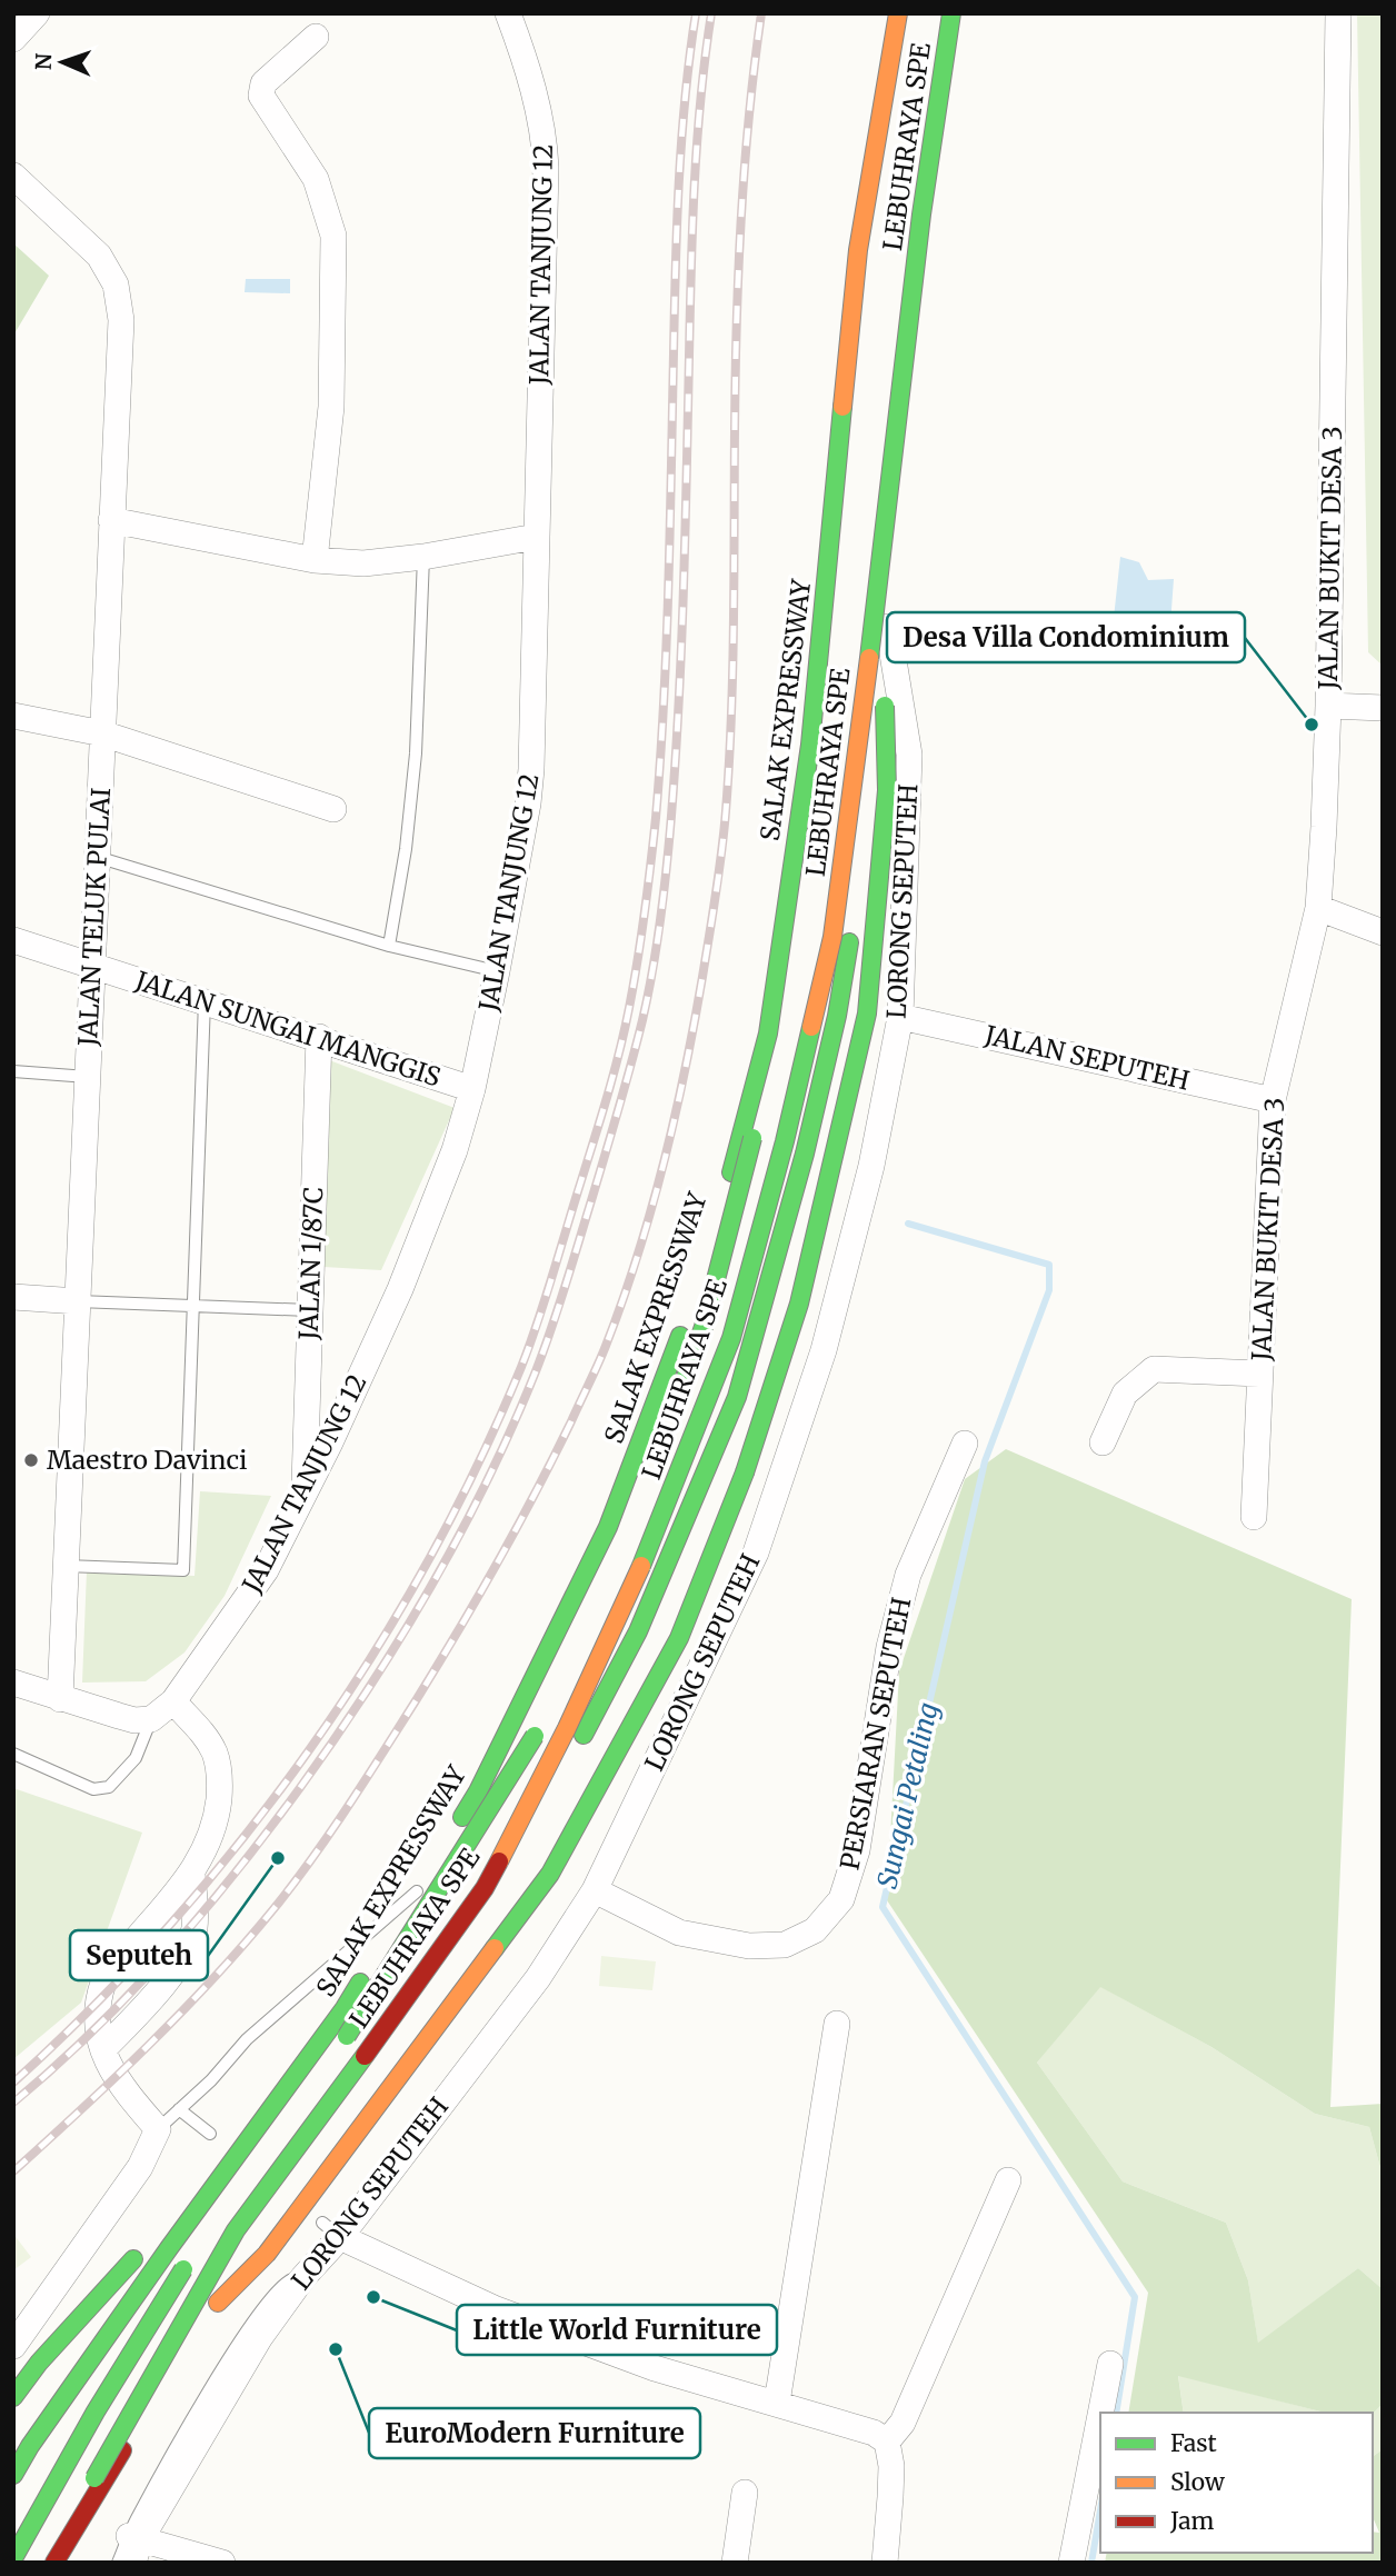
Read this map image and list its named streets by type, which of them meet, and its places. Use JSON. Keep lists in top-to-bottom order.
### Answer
{
  "streets": {
    "highway": ["LEBUHRAYA SPE", "SALAK EXPRESSWAY"],
    "street": [
      "JALAN TANJUNG 12",
      "JALAN BUKIT DESA 3",
      "LORONG SEPUTEH",
      "JALAN TELUK PULAI",
      "JALAN SUNGAI MANGGIS",
      "JALAN SEPUTEH",
      "JALAN 1/87C",
      "PERSIARAN SEPUTEH"
    ]
  },
  "crossings": [
    ["JALAN TANJUNG 12", "JALAN SUNGAI MANGGIS"],
    ["JALAN TANJUNG 12", "JALAN 1/87C"],
    ["JALAN BUKIT DESA 3", "JALAN SEPUTEH"],
    ["LORONG SEPUTEH", "JALAN SEPUTEH"],
    ["LORONG SEPUTEH", "PERSIARAN SEPUTEH"],
    ["JALAN TELUK PULAI", "JALAN SUNGAI MANGGIS"],
    ["JALAN SUNGAI MANGGIS", "JALAN 1/87C"]
  ],
  "water": ["Sungai Petaling"],
  "places": [
    "Desa Villa Condominium",
    "Maestro Davinci",
    "Seputeh",
    "Little World Furniture",
    "EuroModern Furniture"
  ],
  "legend": ["Fast", "Slow", "Jam"],
  "north": "left"
}
